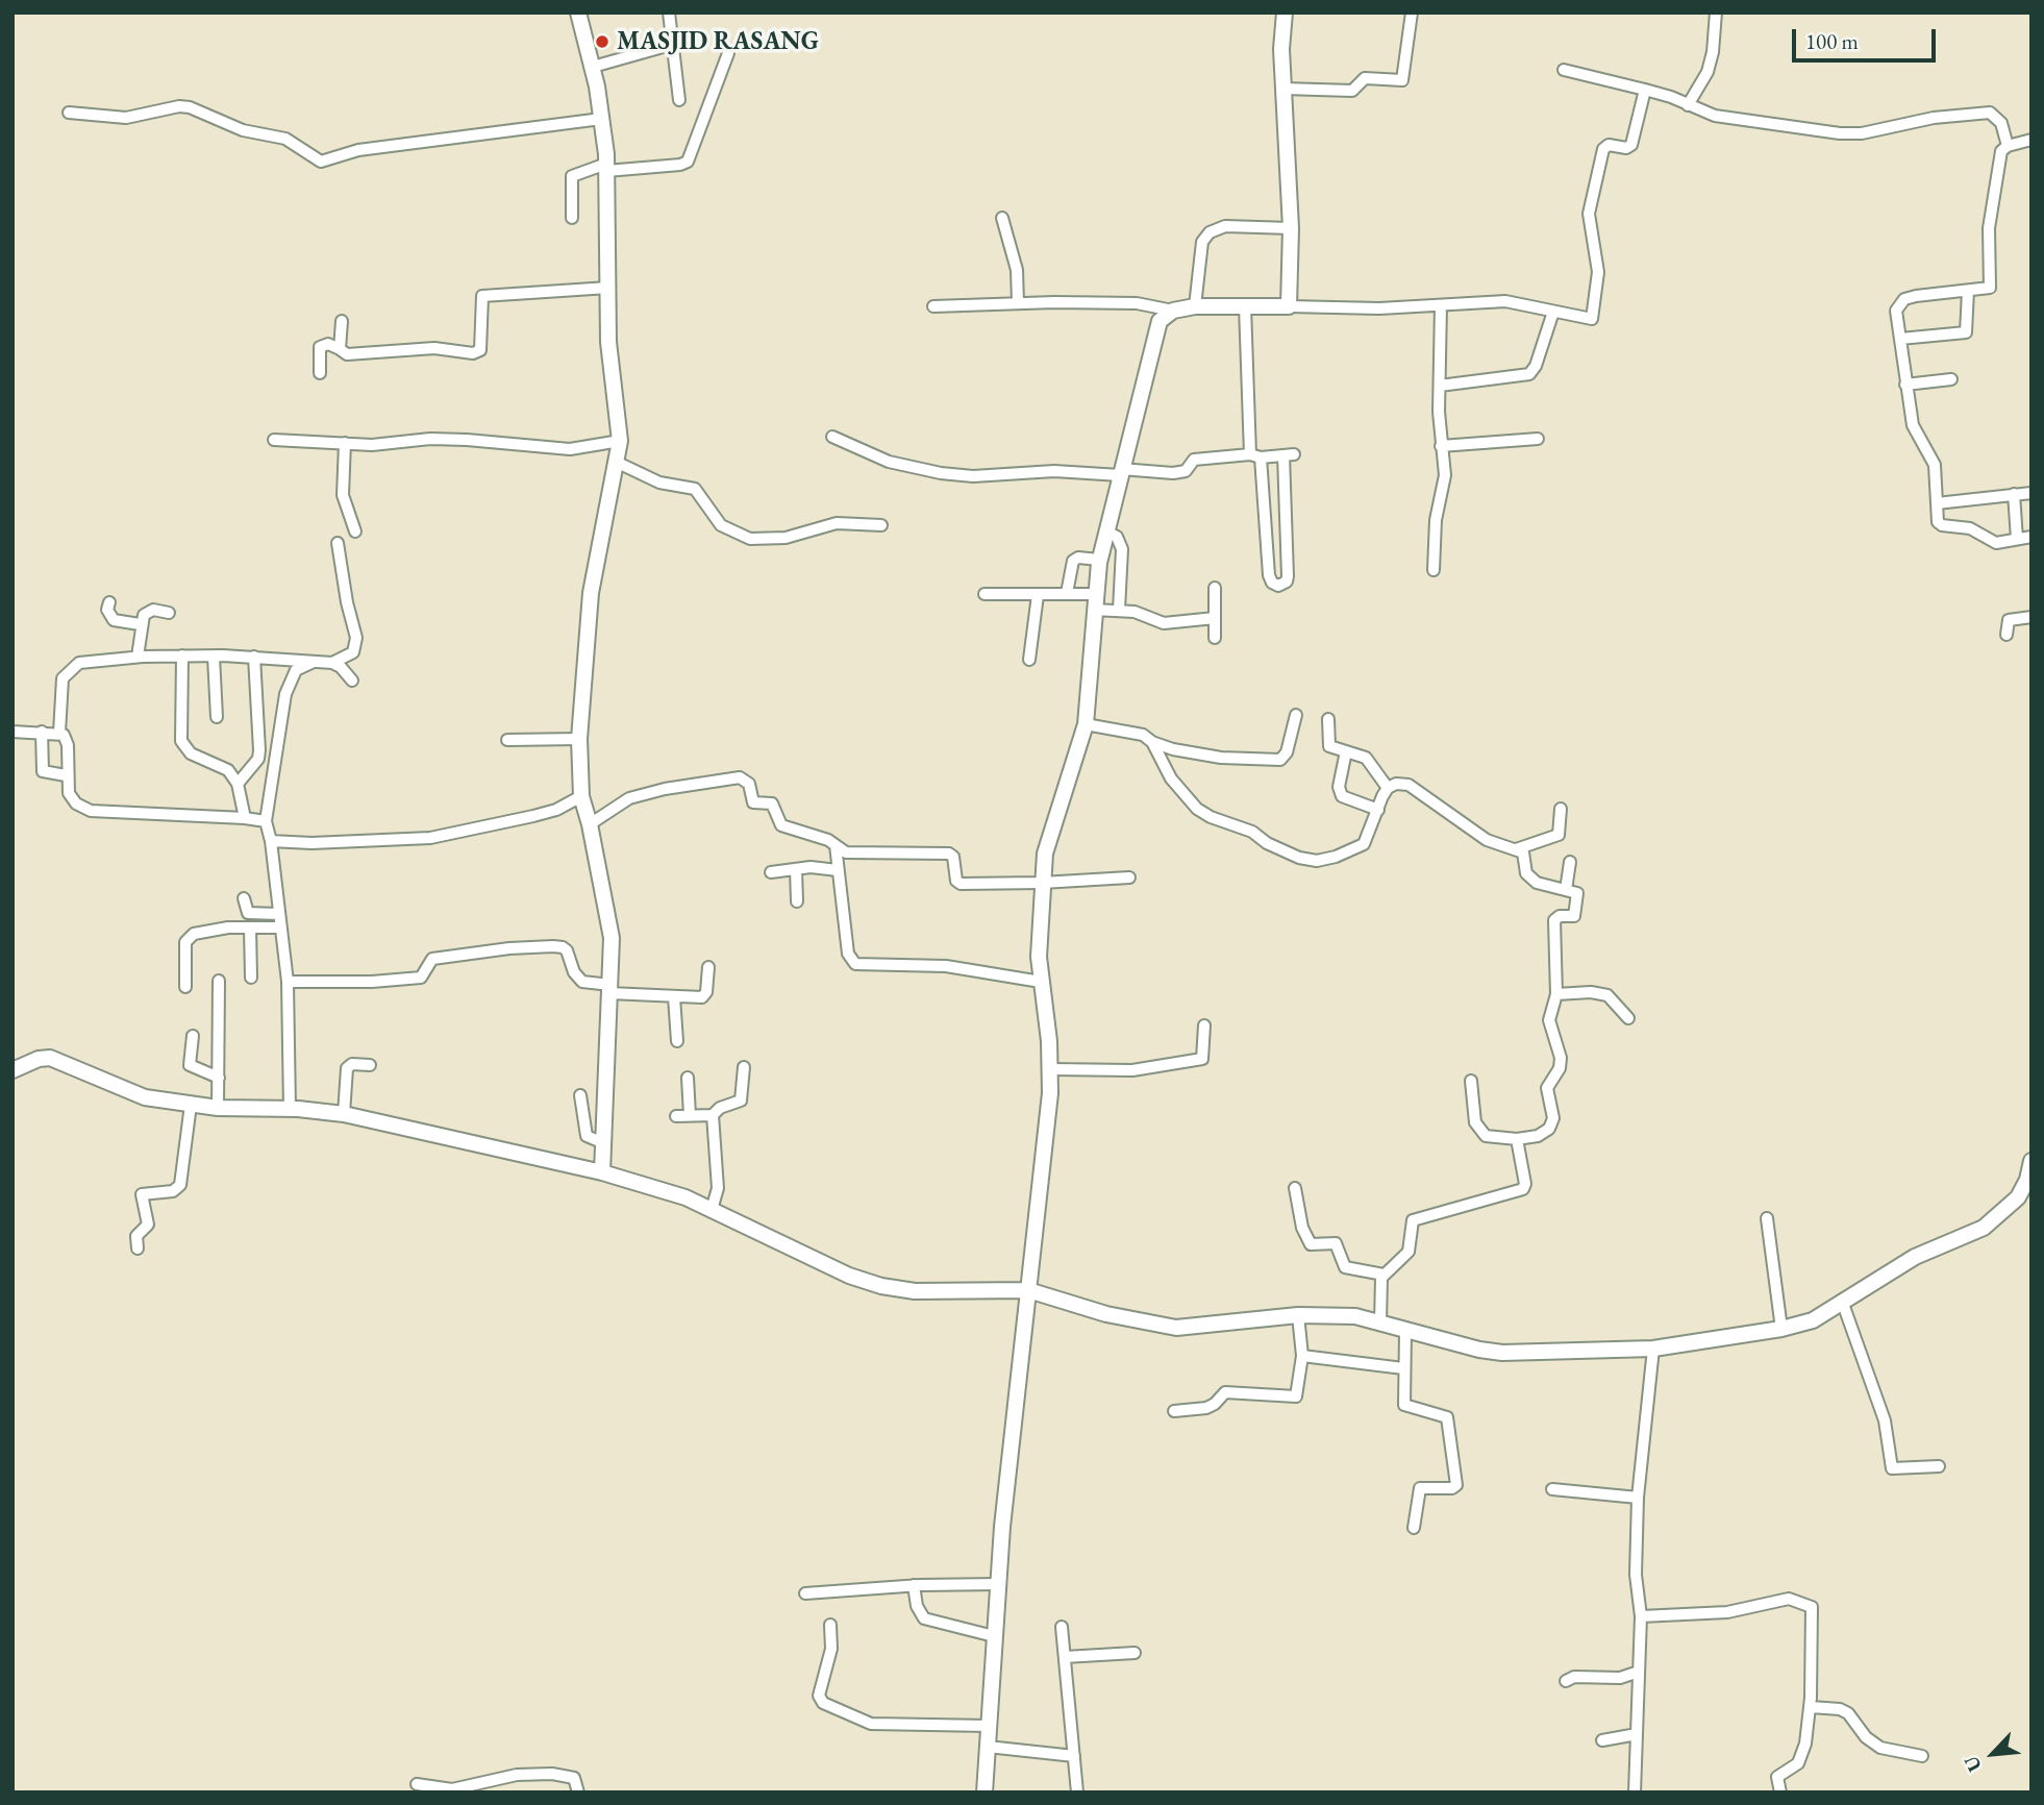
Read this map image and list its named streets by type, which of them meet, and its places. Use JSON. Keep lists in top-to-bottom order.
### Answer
{
  "places": ["MASJID RASANG"],
  "scale_bar": "100 m",
  "north": "bottom left"
}
